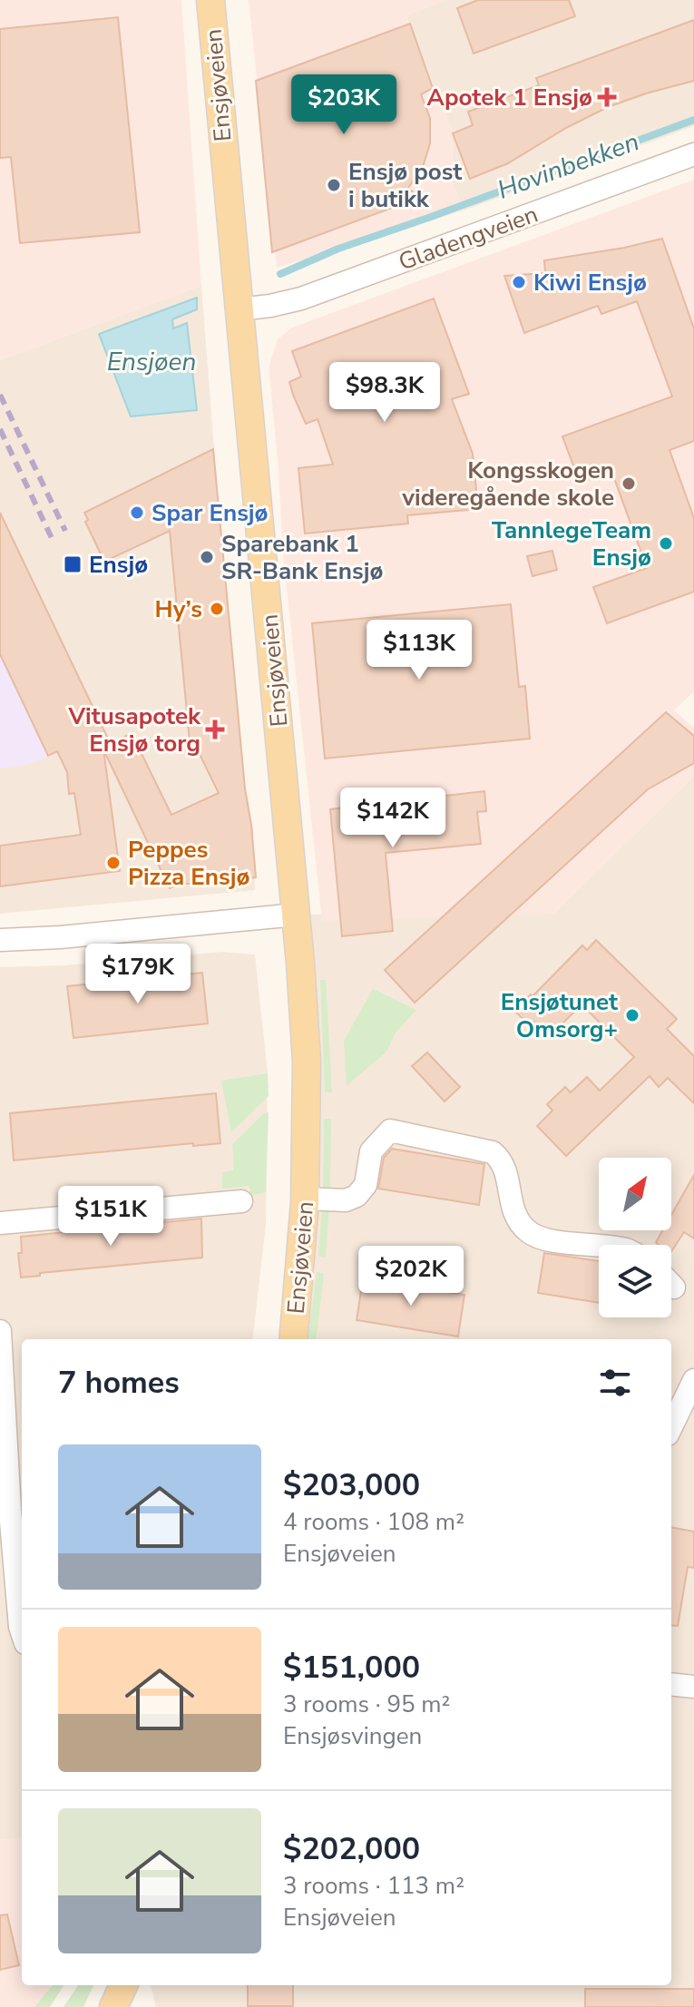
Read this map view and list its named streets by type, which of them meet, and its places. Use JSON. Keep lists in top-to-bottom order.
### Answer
{
  "streets": {
    "main road": ["Ensjøveien"],
    "street": ["Gladengveien"]
  },
  "crossings": [
    ["Ensjøveien", "Gladengveien"]
  ],
  "water": ["Hovinbekken", "Ensjøen"],
  "places": {
    "health": ["Apotek 1 Ensjø", "Vitusapotek Ensjø torg"],
    "other": [
      "Ensjø post i butikk",
      "Kiwi Ensjø",
      "Kongsskogen videregående skole",
      "Spar Ensjø",
      "TannlegeTeam Ensjø",
      "Sparebank 1 SR-Bank Ensjø",
      "Hy’s",
      "Peppes Pizza Ensjø",
      "Ensjøtunet Omsorg+"
    ],
    "transit": ["Ensjø"]
  },
  "north": "top right",
  "page": {
    "price": [
      "$203K",
      "$98.3K",
      "$113K",
      "$142K",
      "$179K",
      "$151K",
      "$202K"
    ],
    "heading": "7 homes",
    "list": [
      {
        "name": "$203,000",
        "note": "4 rooms · 108 m² · Ensjøveien"
      },
      {
        "name": "$151,000",
        "note": "3 rooms · 95 m² · Ensjøsvingen"
      },
      {
        "name": "$202,000",
        "note": "3 rooms · 113 m² · Ensjøveien"
      }
    ]
  }
}
